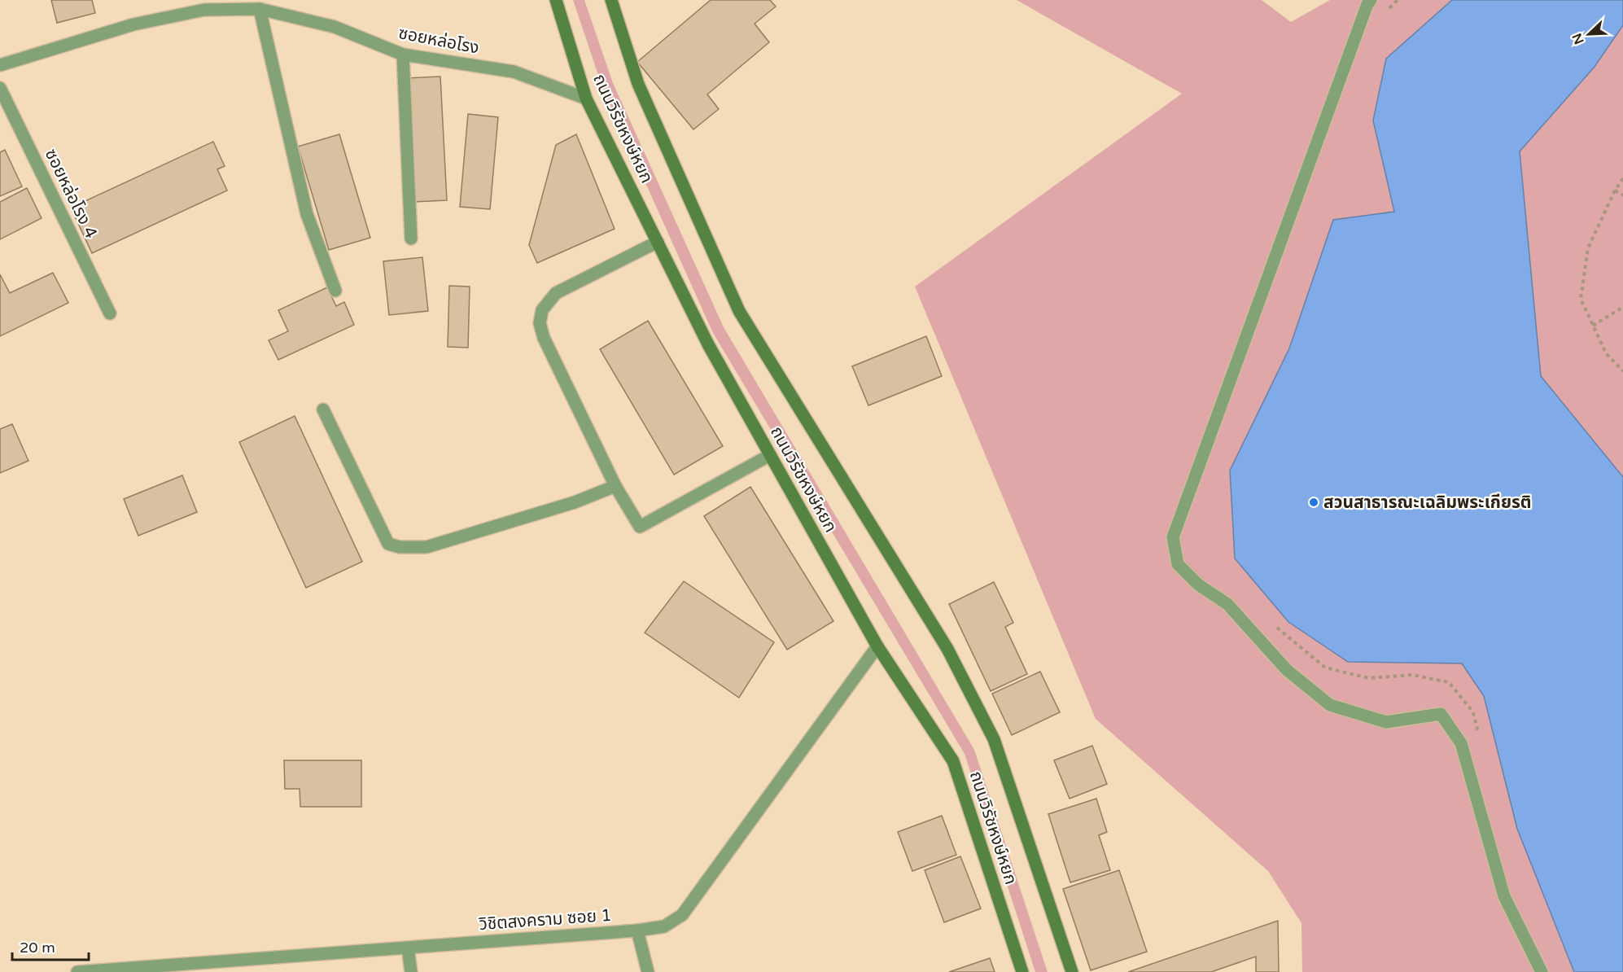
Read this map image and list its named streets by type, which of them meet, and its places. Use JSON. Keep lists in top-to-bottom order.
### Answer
{
  "streets": {
    "main road": ["ถนนวิรัชหงษ์หยก"],
    "street": ["ซอยหล่อโรง", "ซอยหล่อโรง 4", "วิชิตสงคราม ซอย 1"]
  },
  "crossings": [
    ["ซอยหล่อโรง", "ถนนวิรัชหงษ์หยก"],
    ["ถนนวิรัชหงษ์หยก", "วิชิตสงคราม ซอย 1"]
  ],
  "places": ["สวนสาธารณะเฉลิมพระเกียรติ"],
  "scale_bar": "20 m",
  "north": "bottom left"
}
